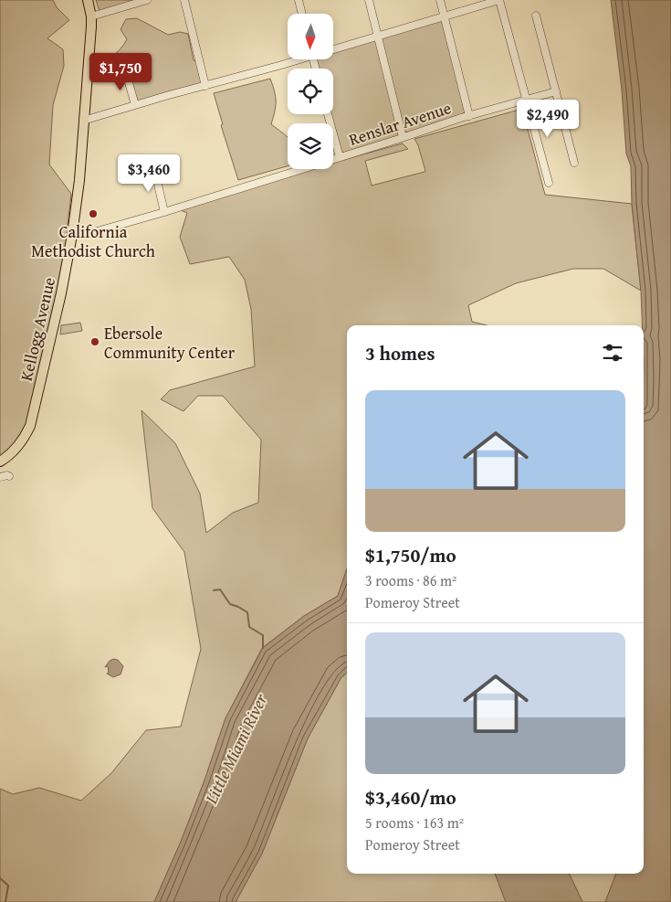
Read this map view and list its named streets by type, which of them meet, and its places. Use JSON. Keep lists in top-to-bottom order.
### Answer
{
  "streets": {
    "main road": ["Kellogg Avenue"],
    "street": ["Renslar Avenue"]
  },
  "crossings": [
    ["Renslar Avenue", "Kellogg Avenue"]
  ],
  "water": ["Little Miami River"],
  "places": ["California Methodist Church", "Ebersole Community Center"],
  "north": "bottom",
  "page": {
    "price": ["$1,750", "$2,490", "$3,460"],
    "heading": "3 homes",
    "list": [
      {
        "name": "$1,750/mo",
        "note": "3 rooms · 86 m² · Pomeroy Street"
      },
      {
        "name": "$3,460/mo",
        "note": "5 rooms · 163 m² · Pomeroy Street"
      }
    ]
  }
}
